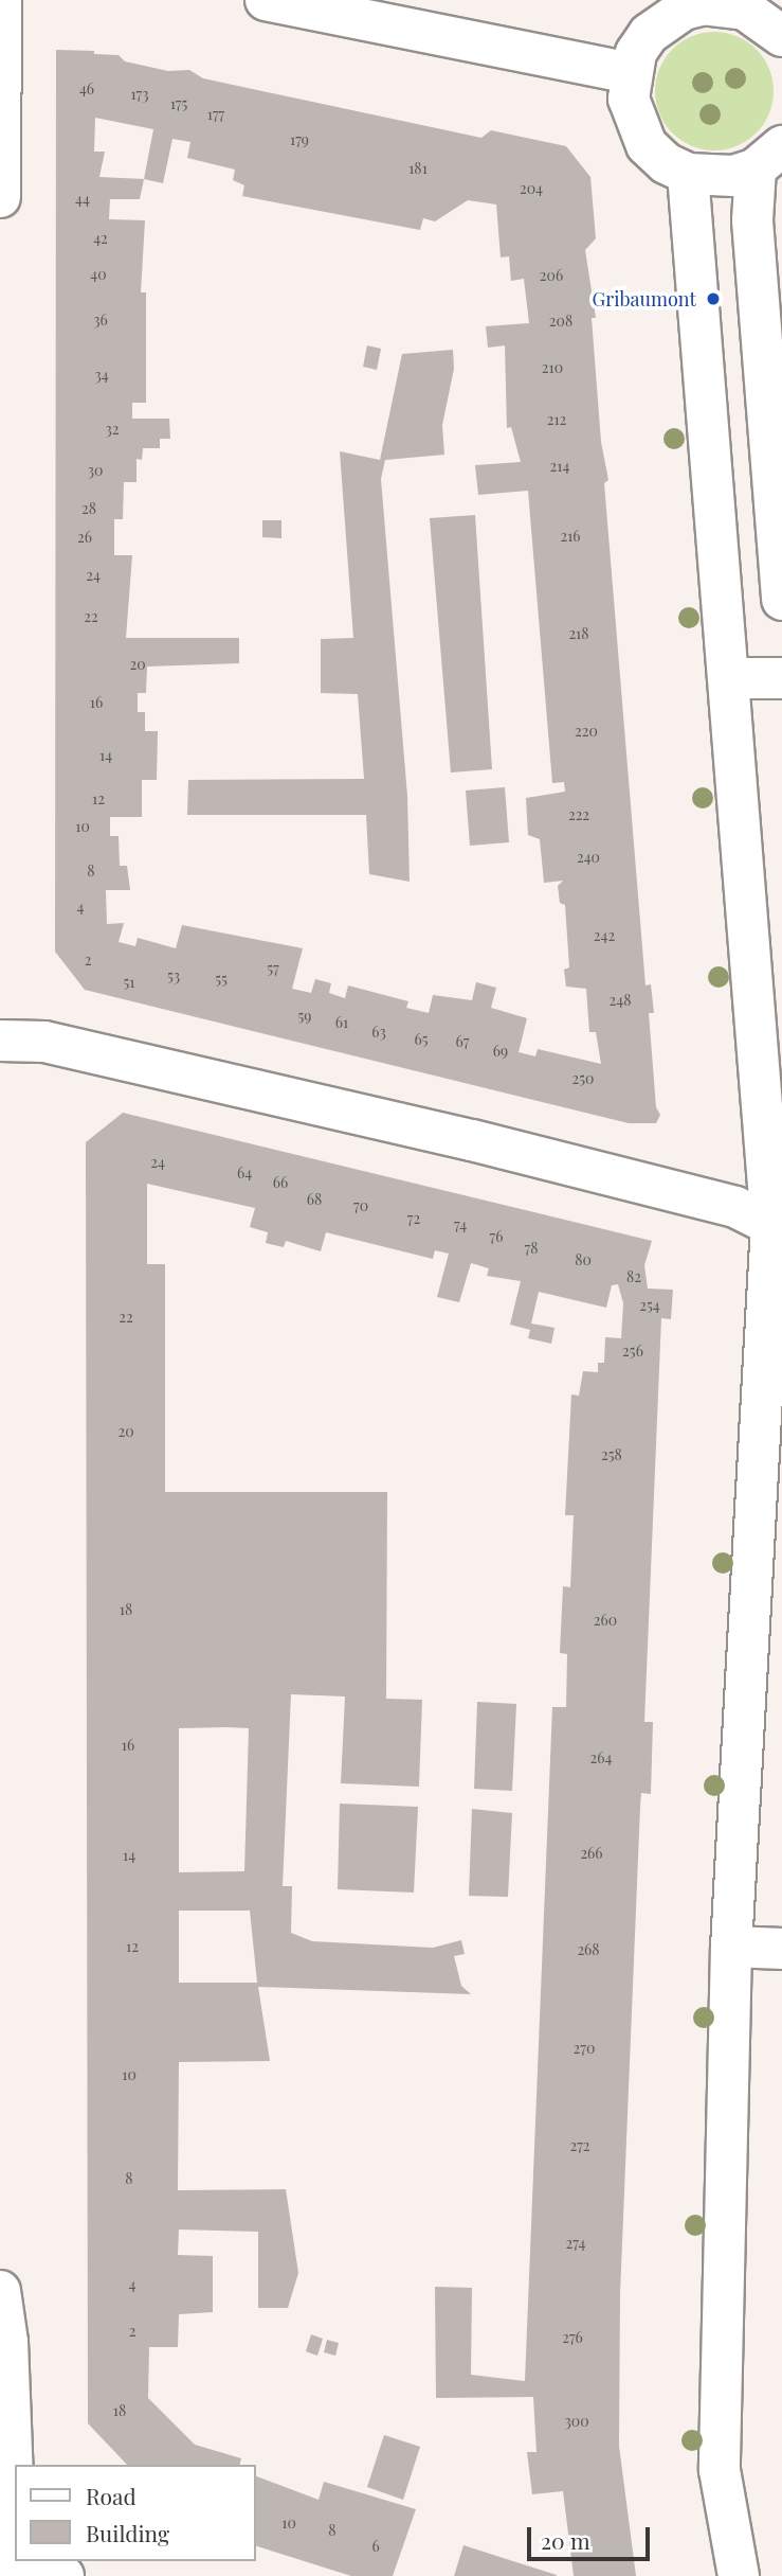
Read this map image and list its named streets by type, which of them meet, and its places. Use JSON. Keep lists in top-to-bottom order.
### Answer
{
  "places": ["Gribaumont"],
  "house_numbers": [
    "46",
    "173",
    "175",
    "177",
    "179",
    "181",
    "204",
    "44",
    "42",
    "40",
    "206",
    "36",
    "208",
    "210",
    "34",
    "212",
    "32",
    "214",
    "30",
    "28",
    "216",
    "26",
    "24",
    "22",
    "218",
    "20",
    "16",
    "220",
    "14",
    "12",
    "222",
    "10",
    "240",
    "8",
    "4",
    "242",
    "2",
    "57",
    "53",
    "55",
    "51",
    "248",
    "59",
    "61",
    "63",
    "65",
    "67",
    "69",
    "250",
    "24",
    "64",
    "66",
    "68",
    "70",
    "72",
    "74",
    "76",
    "78",
    "80",
    "82",
    "254",
    "22",
    "256",
    "20",
    "258",
    "18",
    "260",
    "16",
    "264",
    "266",
    "14",
    "12",
    "268",
    "270",
    "10",
    "272",
    "8",
    "274",
    "4",
    "2",
    "276",
    "18",
    "300",
    "10",
    "8",
    "6"
  ],
  "legend": ["Road", "Building"],
  "scale_bar": "20 m"
}
